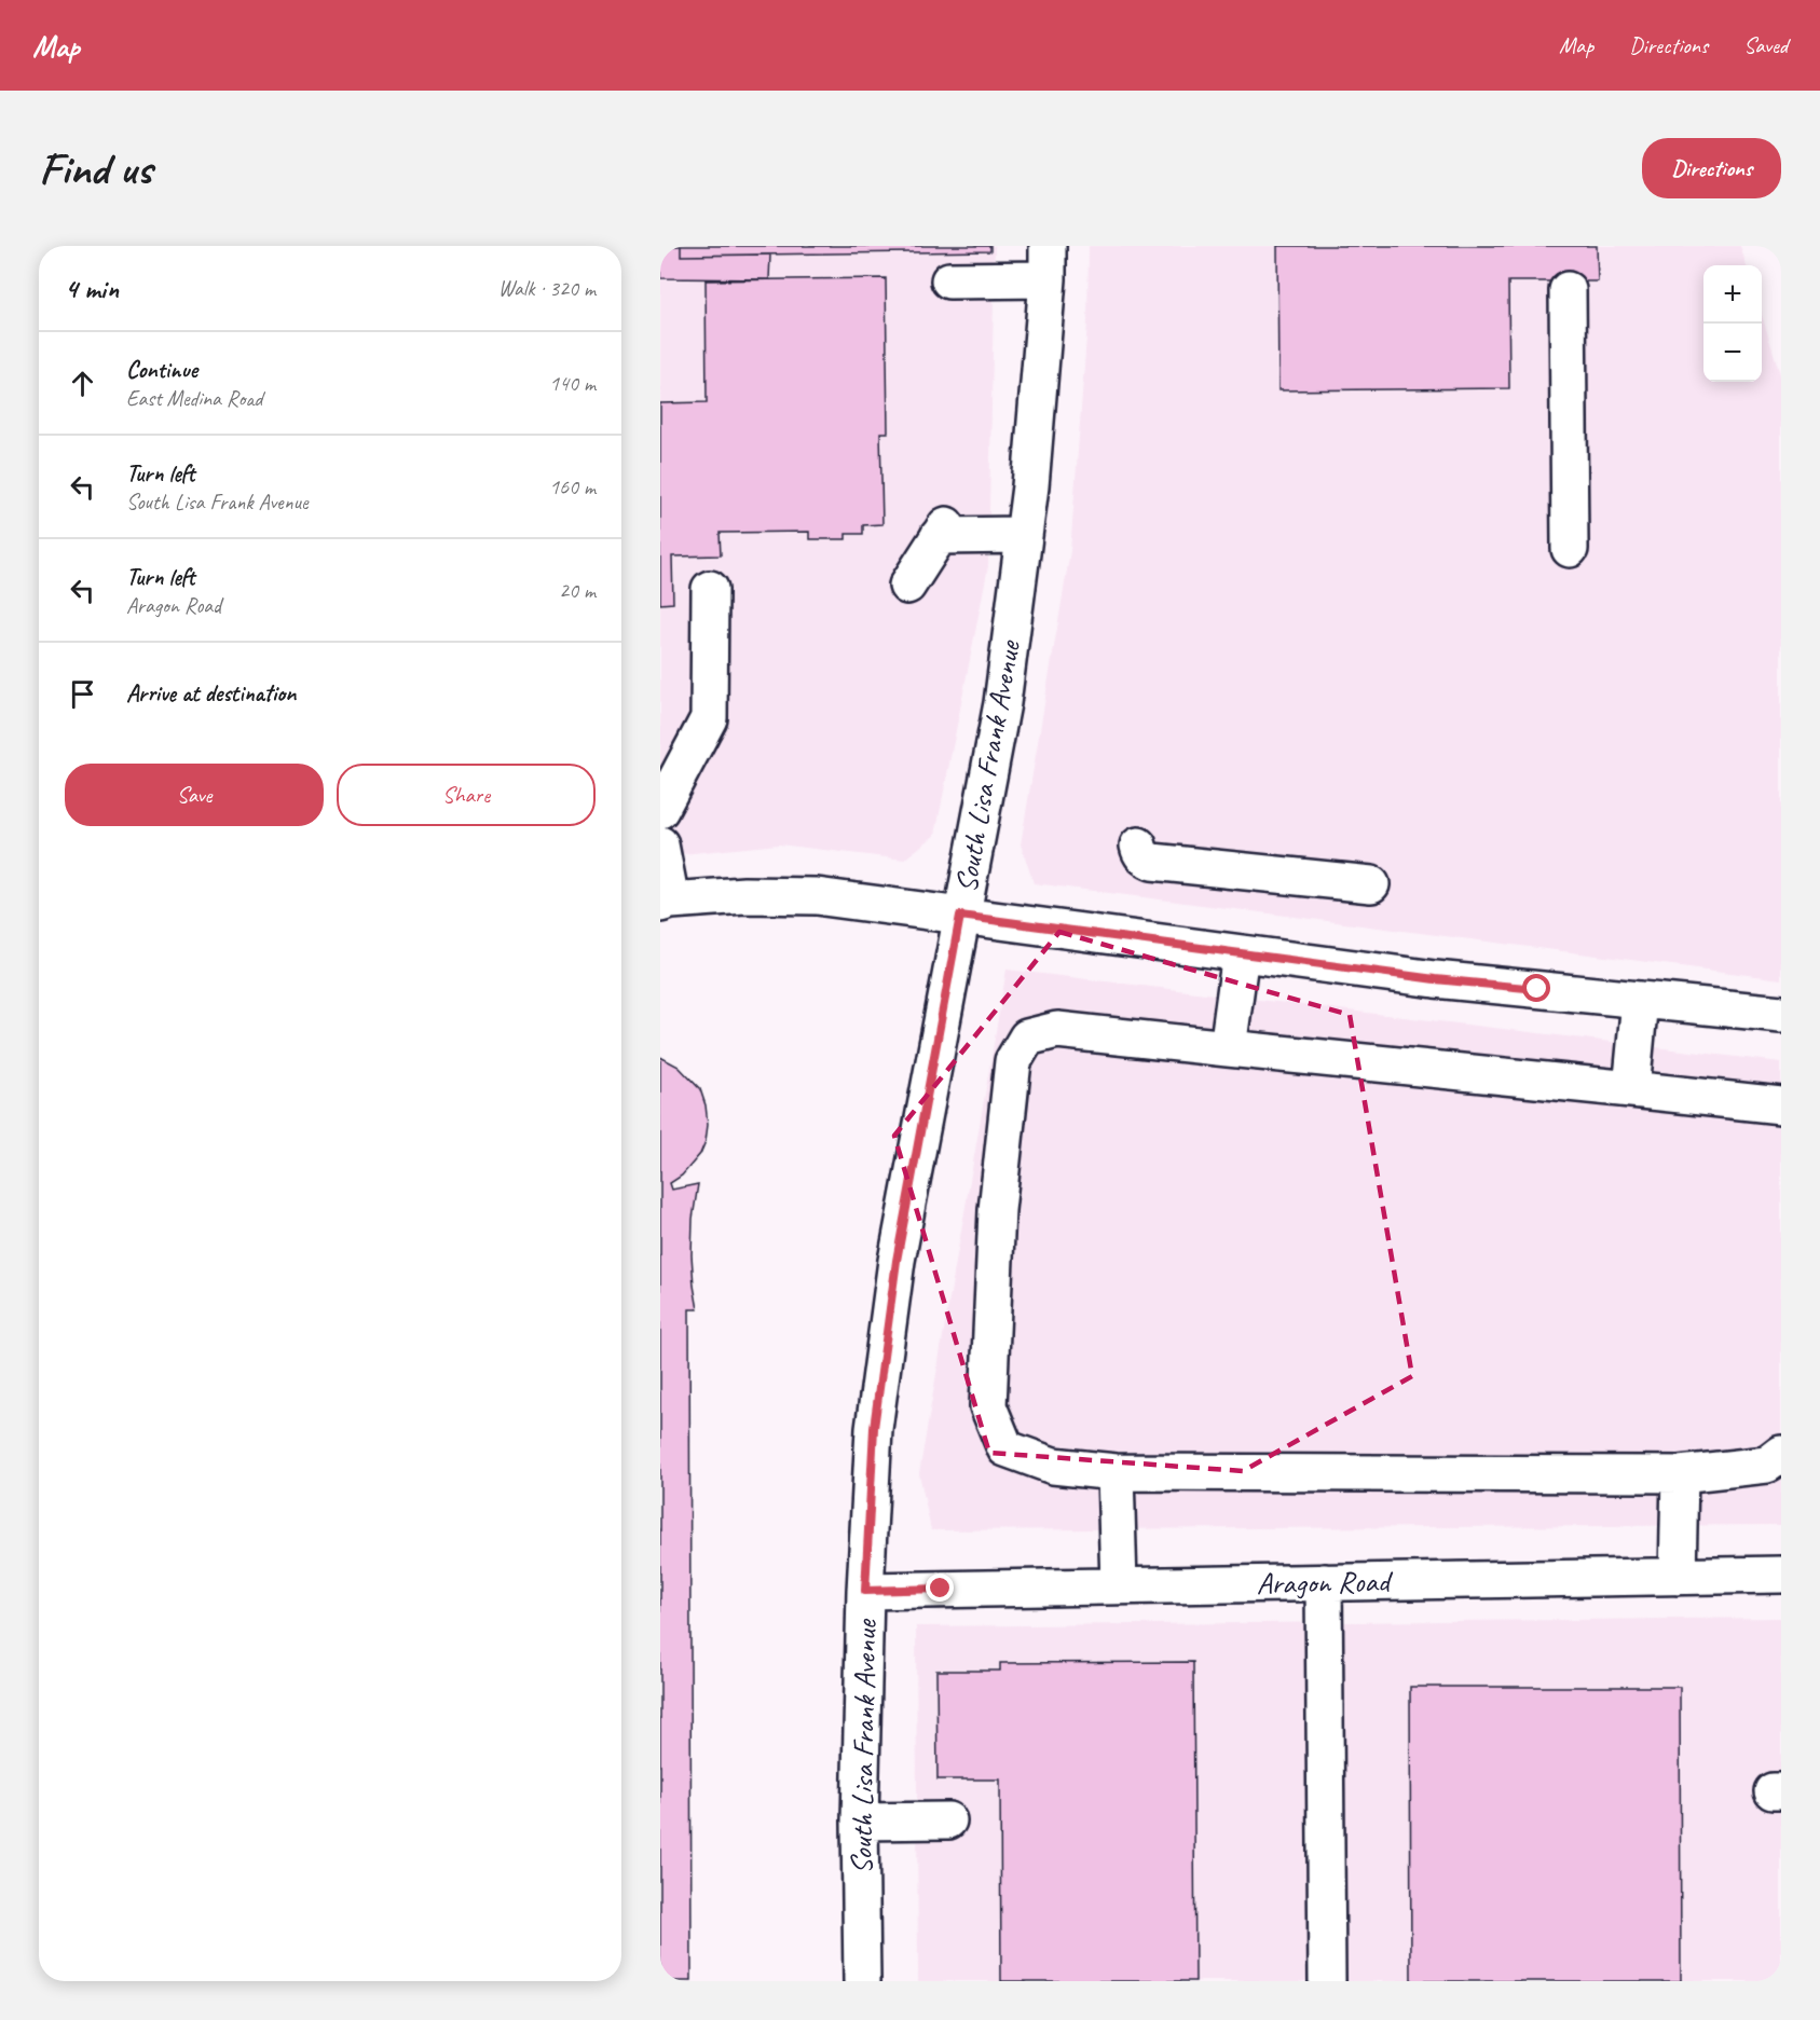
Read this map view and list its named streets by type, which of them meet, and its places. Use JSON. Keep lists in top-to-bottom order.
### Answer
{
  "streets": {
    "street": ["South Lisa Frank Avenue", "Aragon Road"]
  },
  "crossings": [
    ["South Lisa Frank Avenue", "Aragon Road"]
  ],
  "page": {
    "header": "Map",
    "nav": ["Map", "Directions", "Saved"],
    "buttons": [
      "Directions",
      ["Save", "Share"]
    ],
    "title": "Find us",
    "heading": ["4 min", "Walk · 320 m"],
    "map_buttons": ["+", "−"],
    "list": [
      ["Continue", "East Medina Road", "140 m"],
      ["Turn left", "South Lisa Frank Avenue", "160 m"],
      ["Turn left", "Aragon Road", "20 m"],
      "Arrive at destination"
    ]
  }
}
